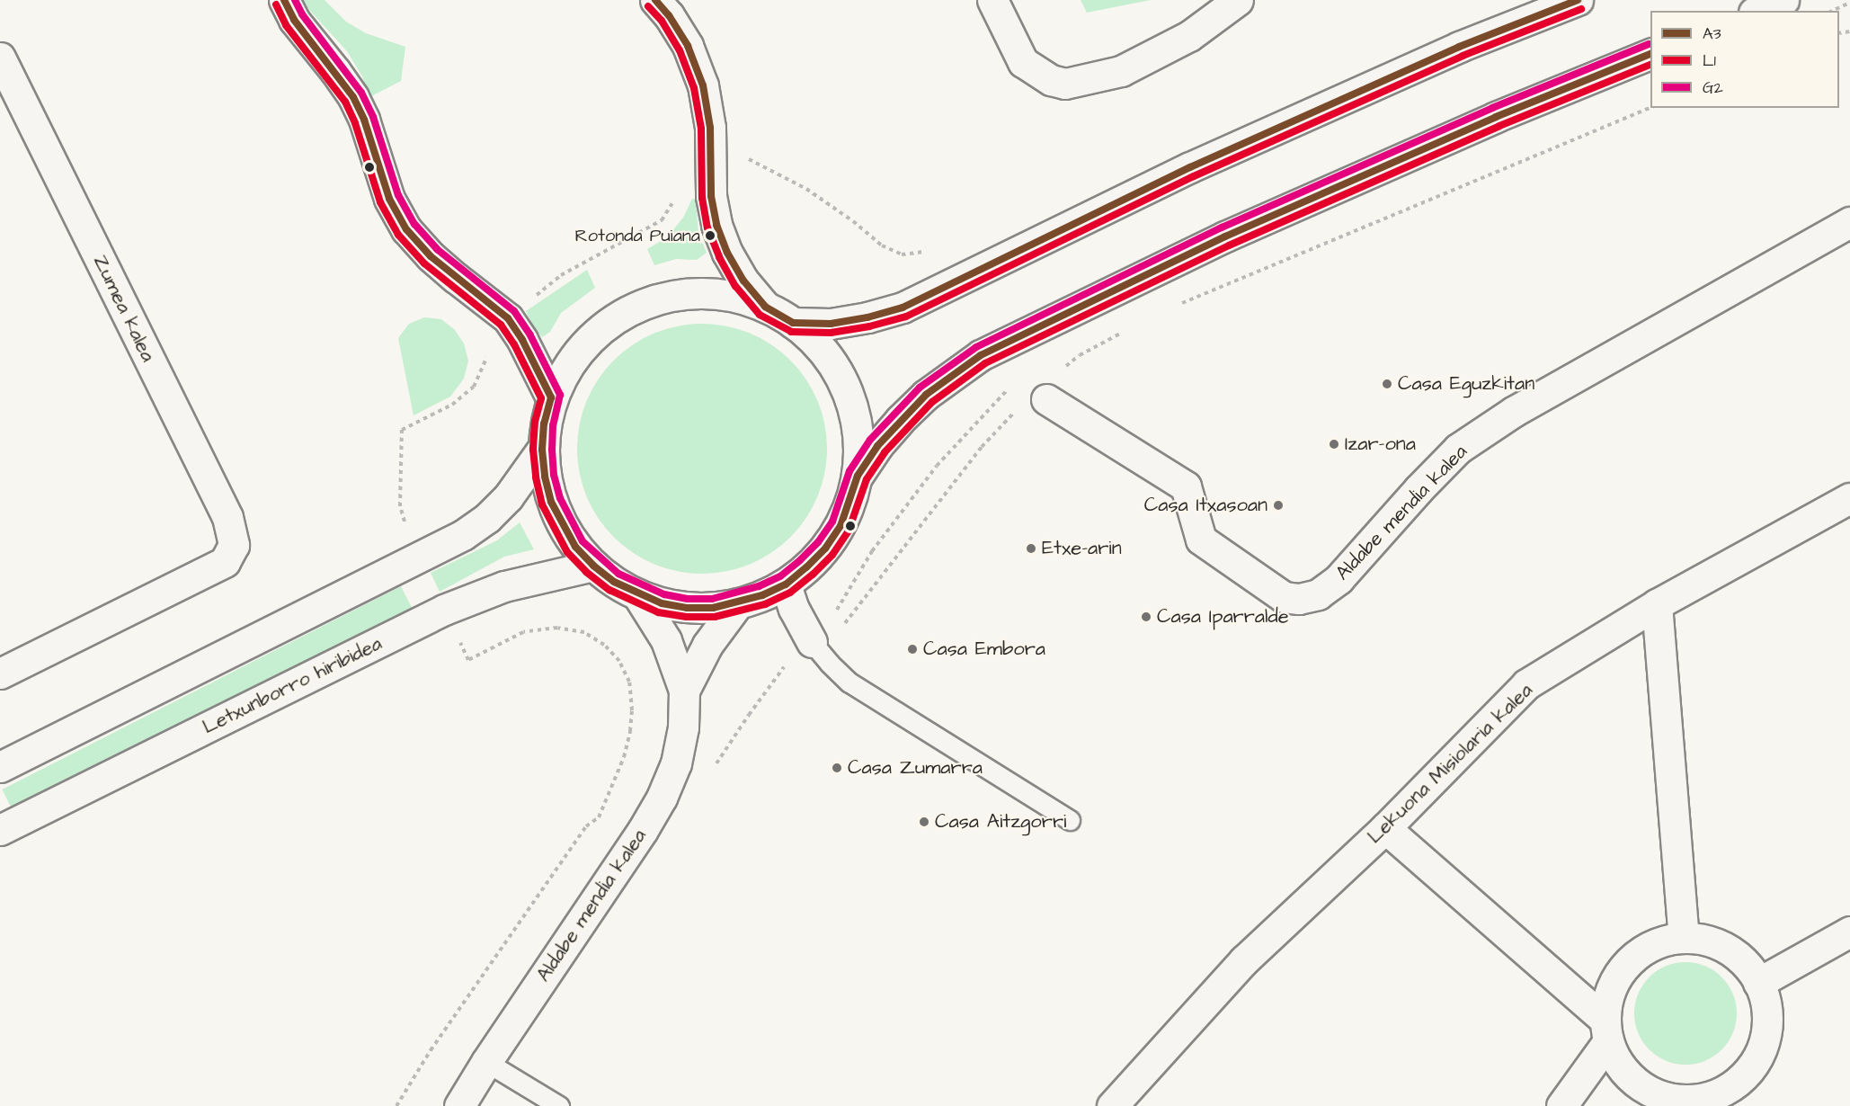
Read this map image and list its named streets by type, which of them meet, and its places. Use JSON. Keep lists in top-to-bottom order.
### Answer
{
  "streets": {
    "street": [
      "Zumea kalea",
      "Aldabe mendia kalea",
      "Letxunborro hiribidea",
      "Lekuona Misiolaria kalea"
    ]
  },
  "places": [
    "Rotonda Puiana",
    "Casa Eguzkitan",
    "Izar-ona",
    "Casa Itxasoan",
    "Etxe-arin",
    "Casa Iparralde",
    "Casa Embora",
    "Casa Zumarra",
    "Casa Aitzgorri"
  ],
  "lines": ["transit line A3", "transit line G2", "transit line L1"],
  "legend": ["A3", "L1", "G2"]
}
